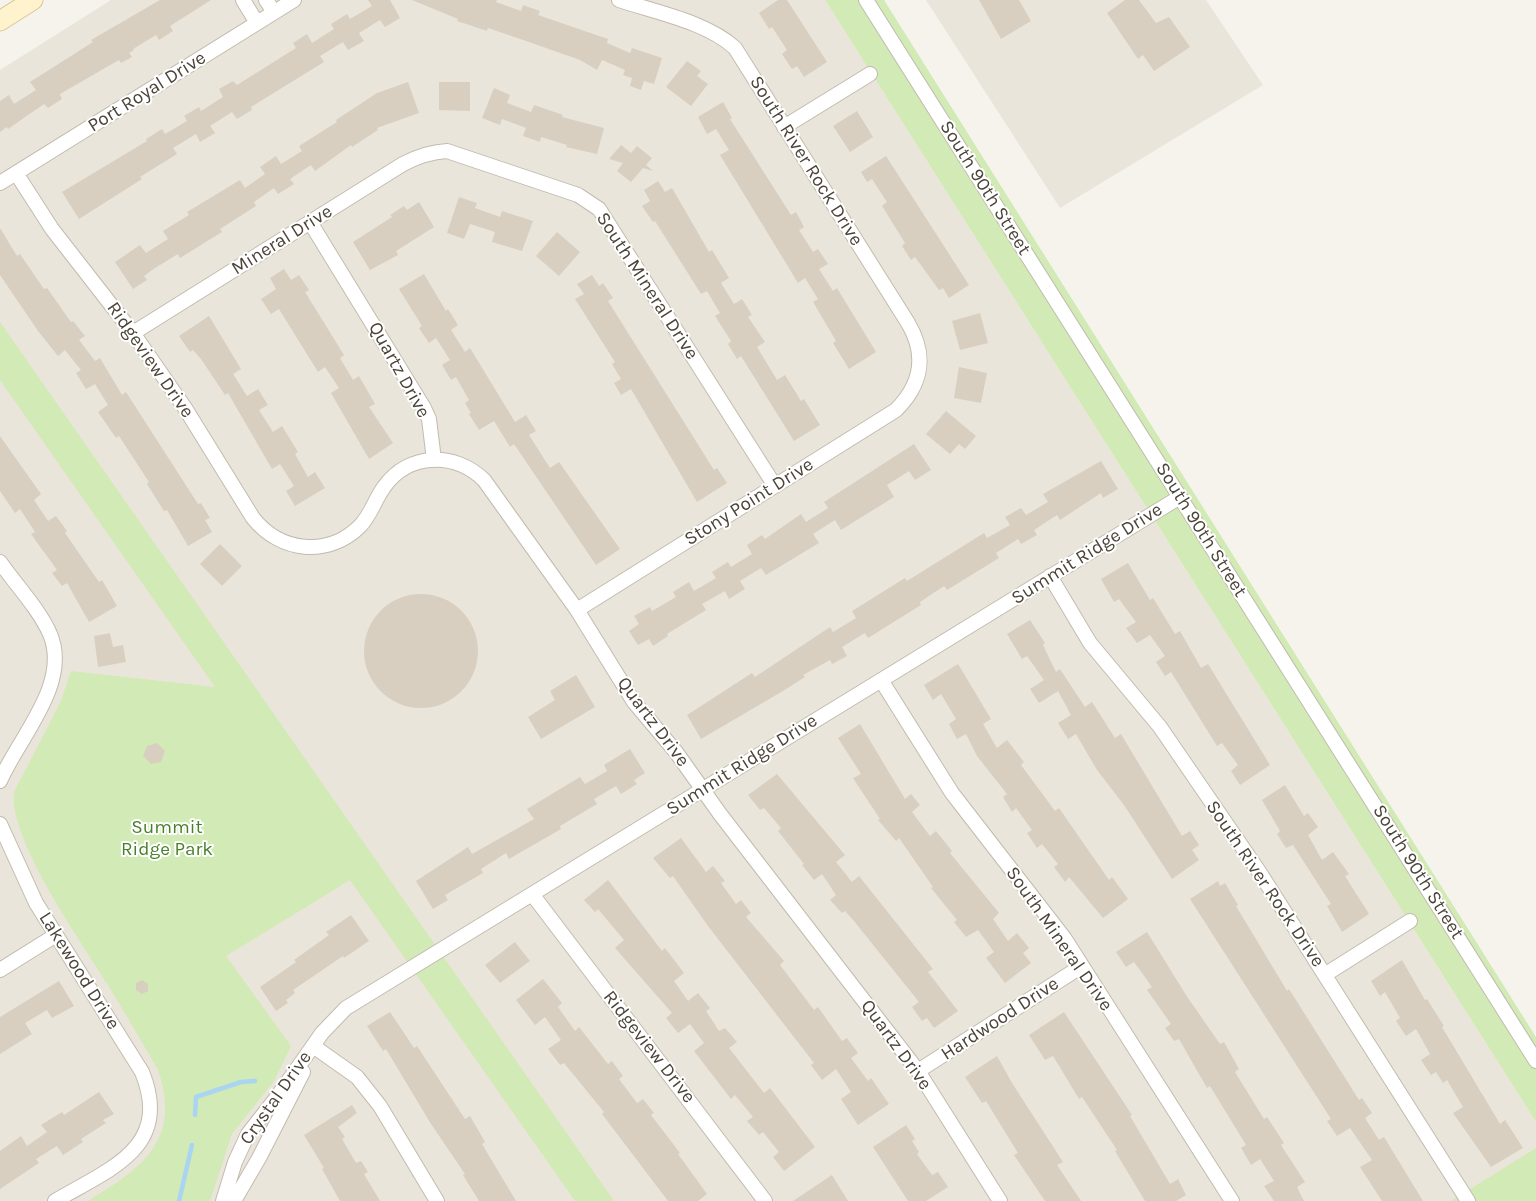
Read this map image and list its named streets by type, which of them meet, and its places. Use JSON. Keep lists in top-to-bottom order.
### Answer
{
  "streets": {
    "street": [
      "Port Royal Drive",
      "South River Rock Drive",
      "South 90th Street",
      "Mineral Drive",
      "South Mineral Drive",
      "Ridgeview Drive",
      "Quartz Drive",
      "Stony Point Drive",
      "Summit Ridge Drive",
      "Lakewood Drive",
      "Hardwood Drive",
      "Crystal Drive"
    ]
  },
  "crossings": [
    ["Port Royal Drive", "Ridgeview Drive"],
    ["South River Rock Drive", "Stony Point Drive"],
    ["South River Rock Drive", "Summit Ridge Drive"],
    ["South 90th Street", "Summit Ridge Drive"],
    ["Mineral Drive", "South Mineral Drive"],
    ["Mineral Drive", "Ridgeview Drive"],
    ["Mineral Drive", "Quartz Drive"],
    ["South Mineral Drive", "Stony Point Drive"],
    ["South Mineral Drive", "Summit Ridge Drive"],
    ["South Mineral Drive", "Hardwood Drive"],
    ["Ridgeview Drive", "Quartz Drive"],
    ["Ridgeview Drive", "Summit Ridge Drive"],
    ["Quartz Drive", "Stony Point Drive"],
    ["Quartz Drive", "Summit Ridge Drive"],
    ["Quartz Drive", "Hardwood Drive"],
    ["Summit Ridge Drive", "Crystal Drive"]
  ],
  "parks": ["Summit Ridge Park"]
}
